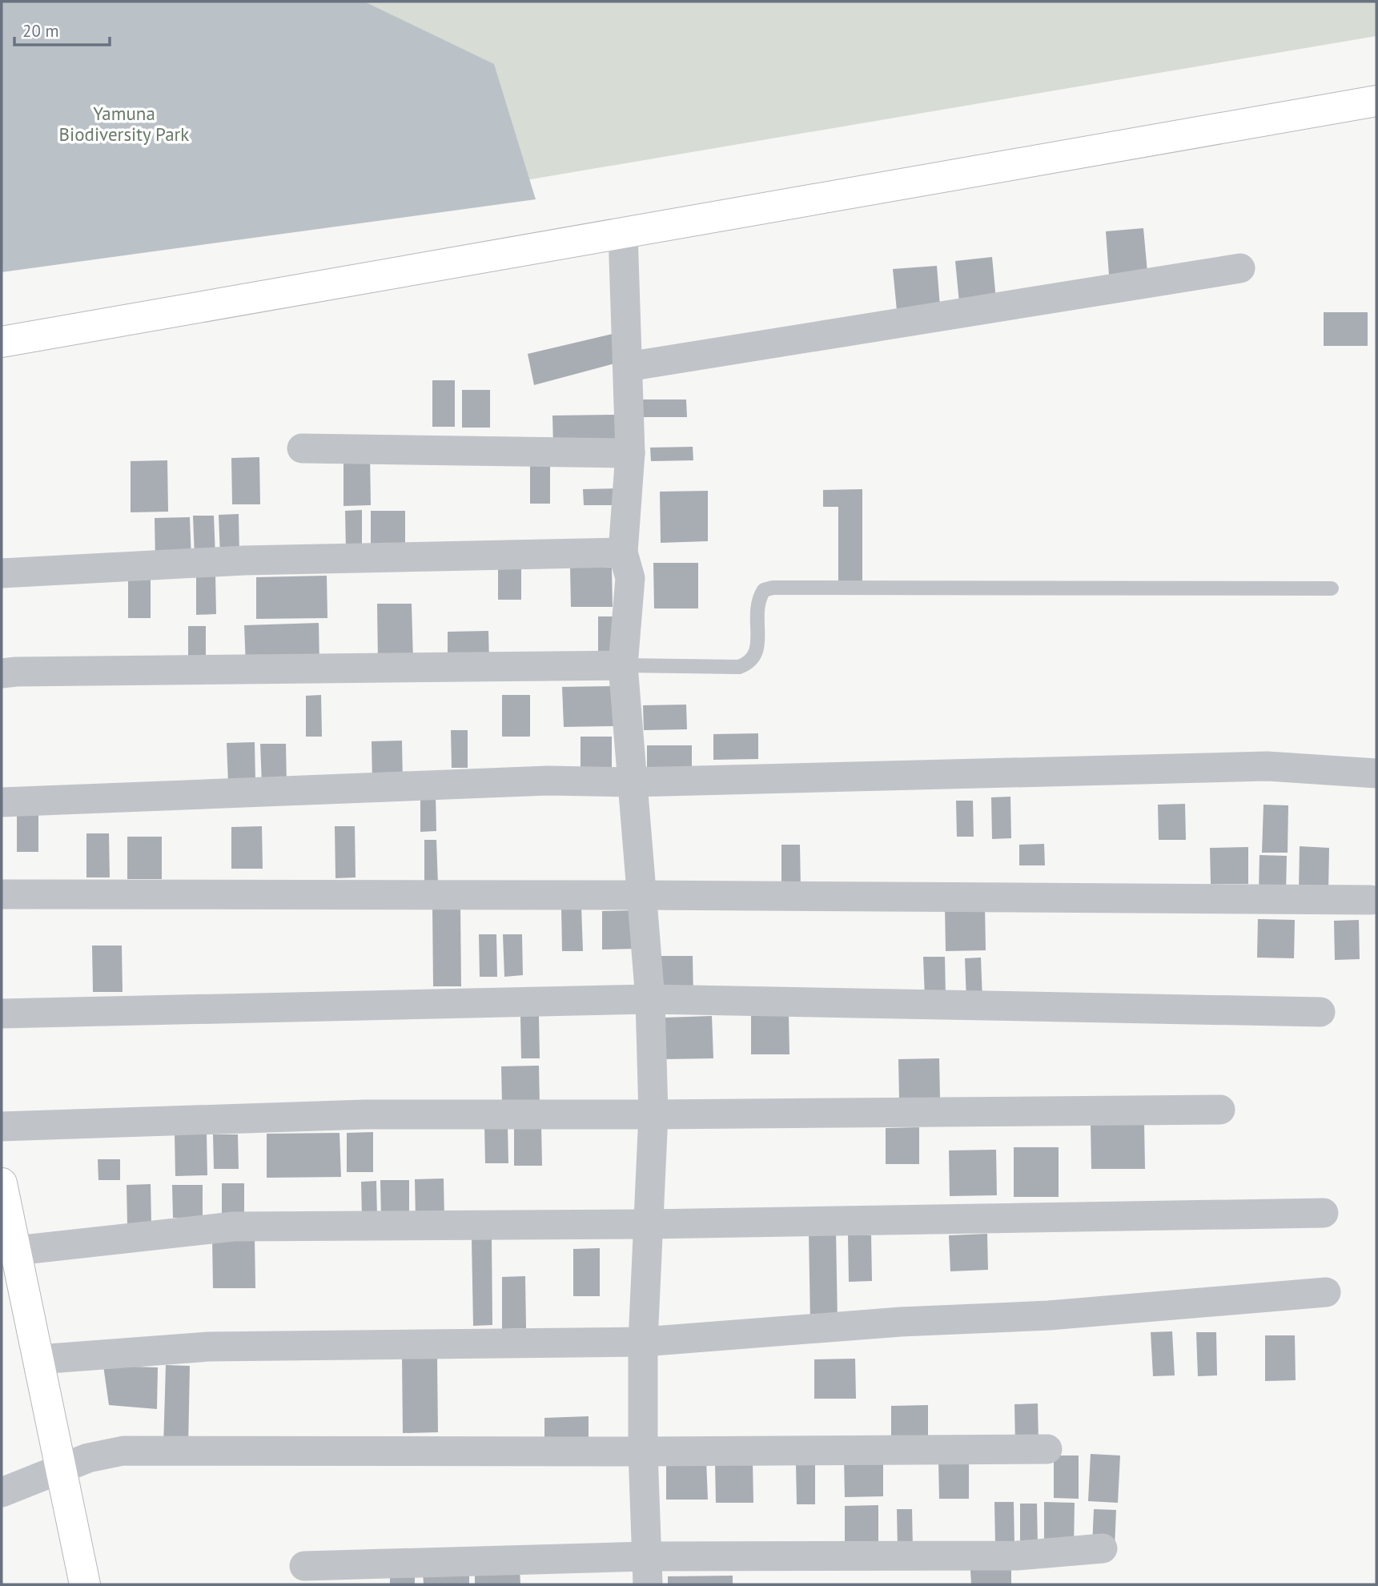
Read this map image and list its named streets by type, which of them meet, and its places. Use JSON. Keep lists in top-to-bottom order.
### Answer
{
  "parks": ["Yamuna Biodiversity Park"],
  "scale_bar": "20 m"
}
